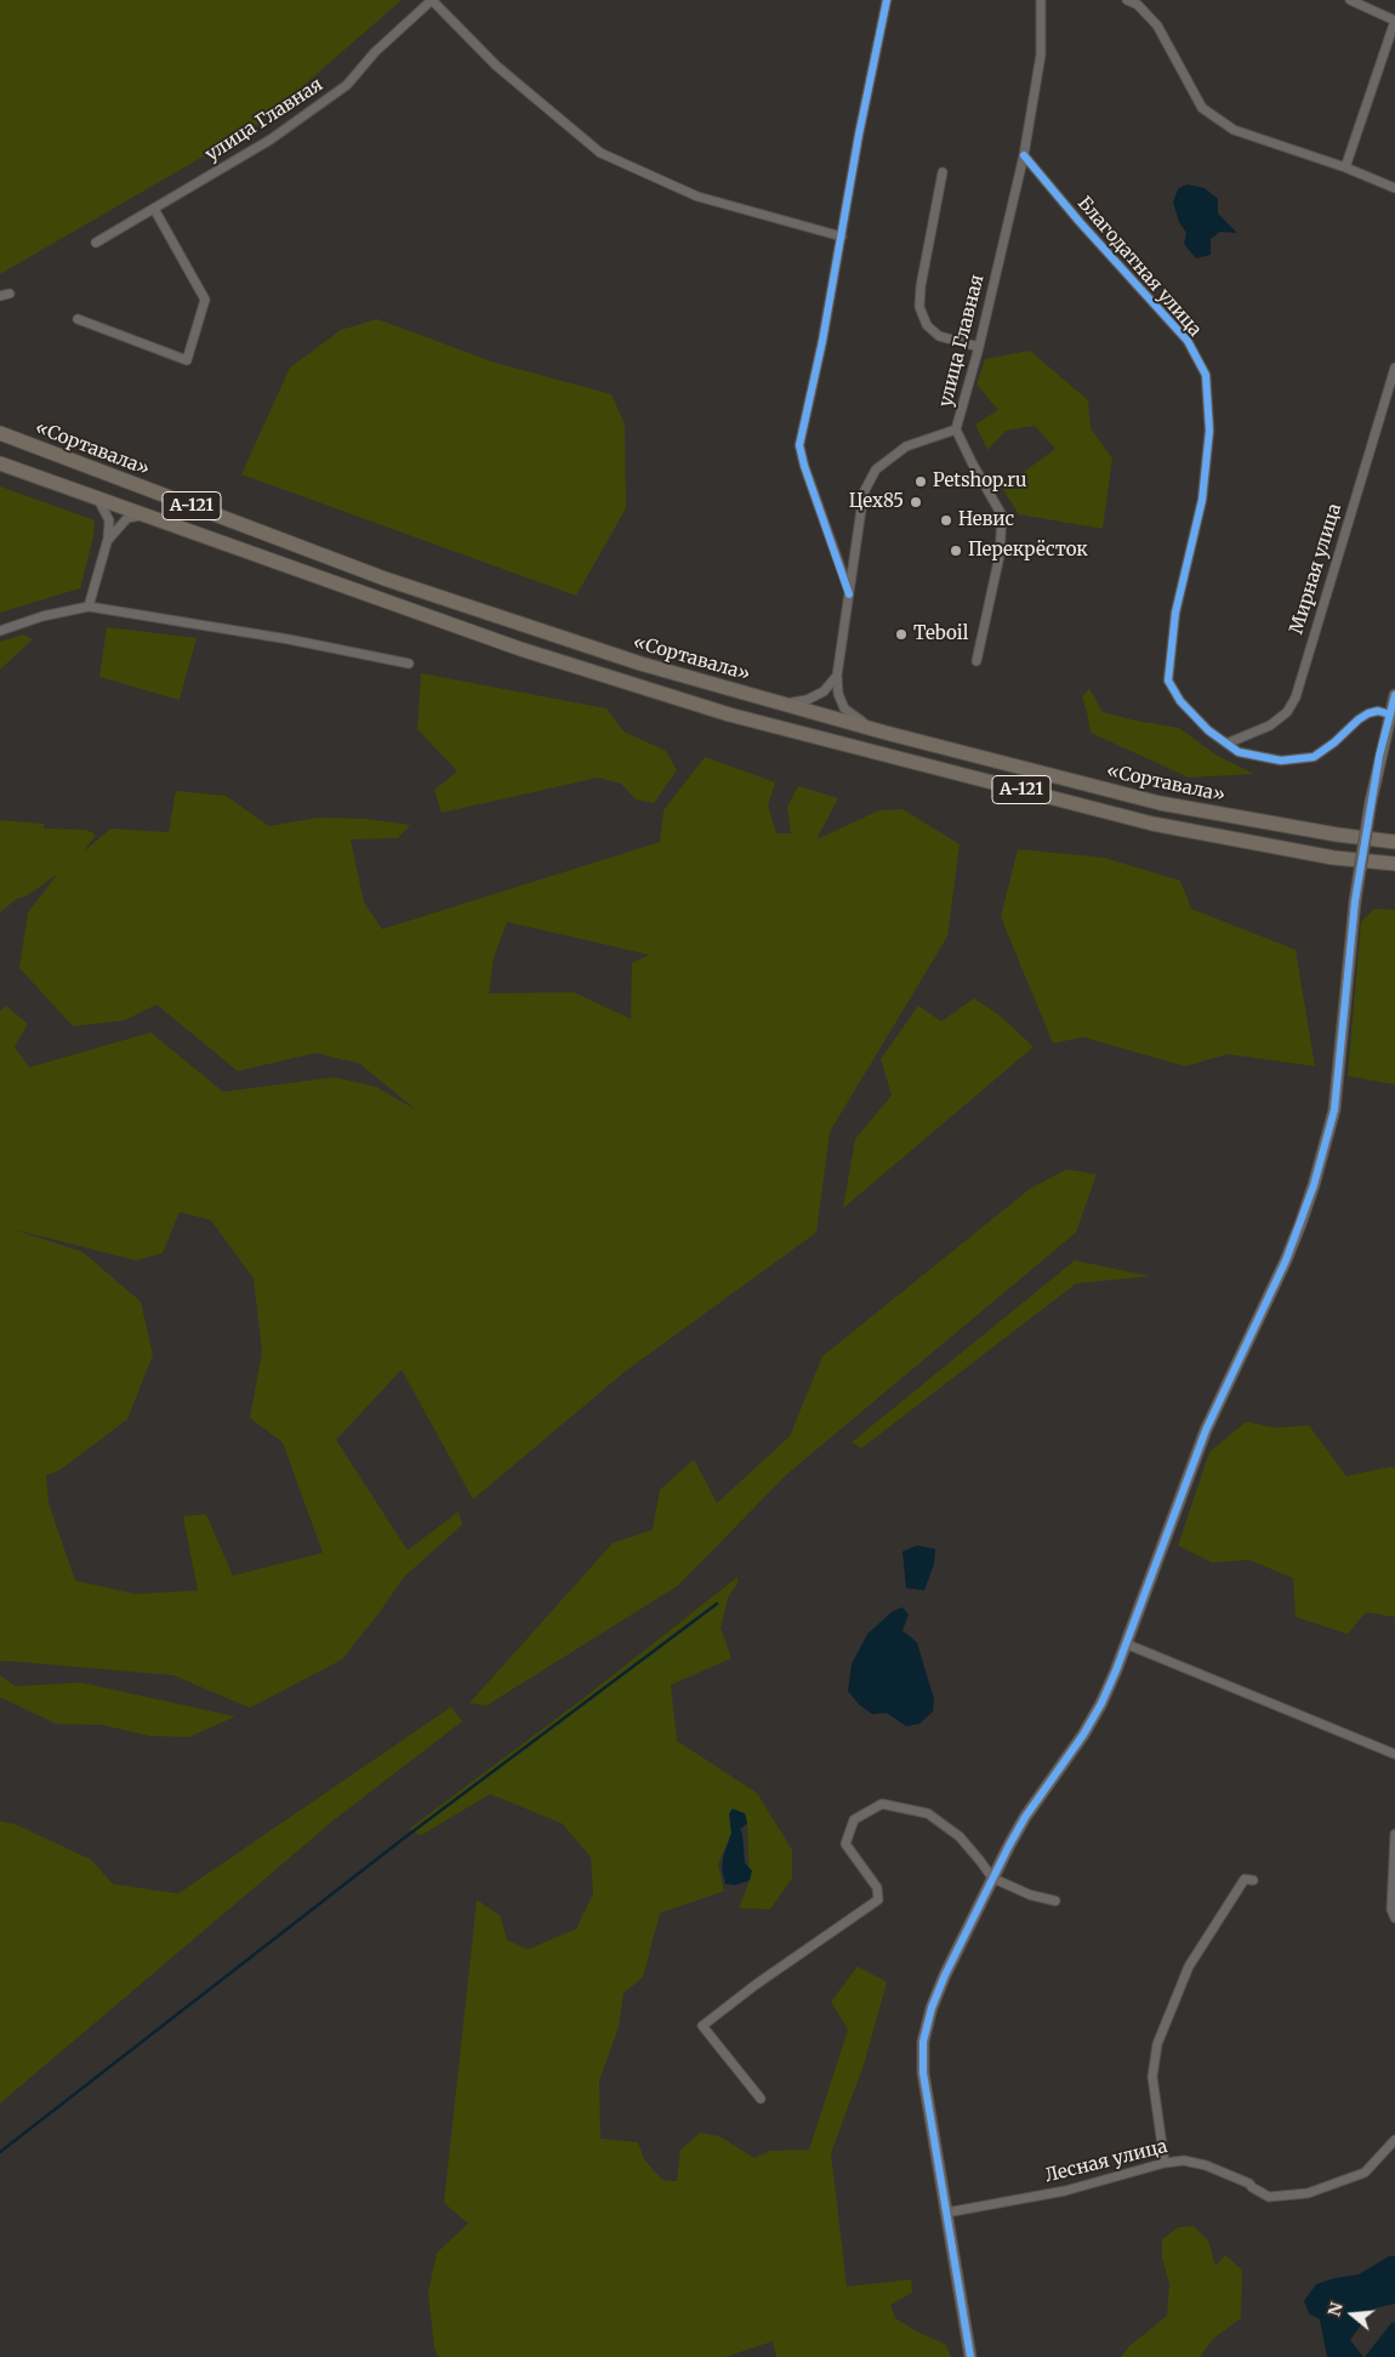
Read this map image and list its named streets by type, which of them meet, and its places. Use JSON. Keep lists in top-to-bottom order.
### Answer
{
  "streets": {
    "highway": ["«Сортавала»", "А-121"],
    "street": [
      "улица Главная",
      "Благодатная улица",
      "Мирная улица",
      "Лесная улица"
    ]
  },
  "crossings": [
    ["улица Главная", "Благодатная улица"],
    ["улица Главная", "«Сортавала»"],
    ["Благодатная улица", "Мирная улица"]
  ],
  "places": [
    "Petshop.ru",
    "Цех85",
    "Невис",
    "Перекрёсток",
    "Teboil"
  ],
  "north": "left"
}
